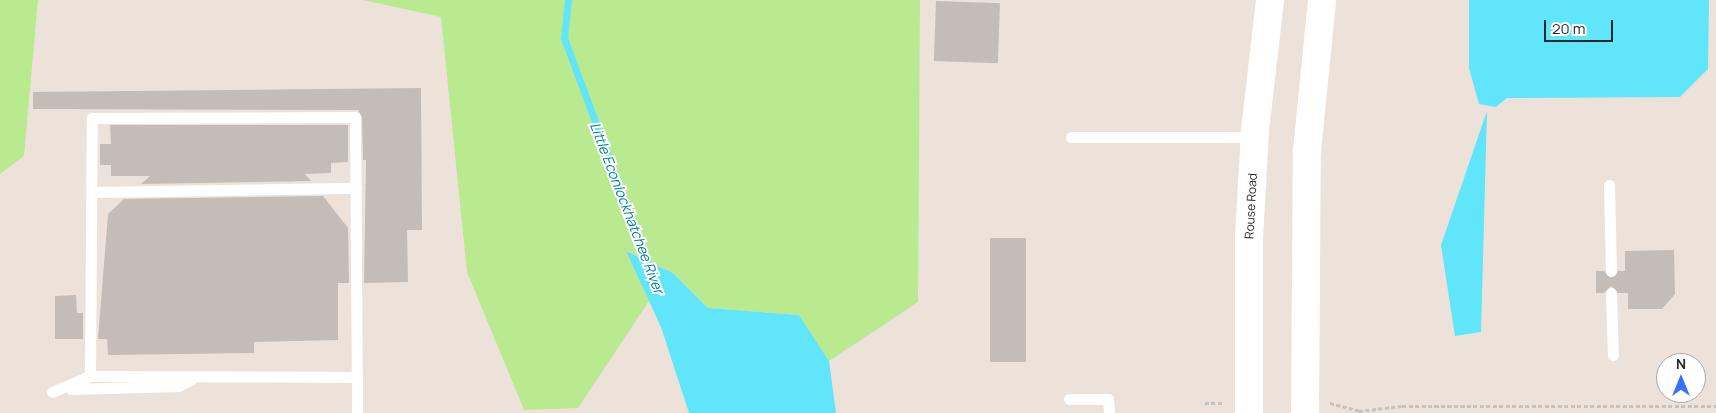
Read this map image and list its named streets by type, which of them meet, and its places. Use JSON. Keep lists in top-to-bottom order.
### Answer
{
  "streets": {
    "street": ["Rouse Road"]
  },
  "water": ["Little Econlockhatchee River"],
  "scale_bar": "20 m",
  "north": "top"
}
